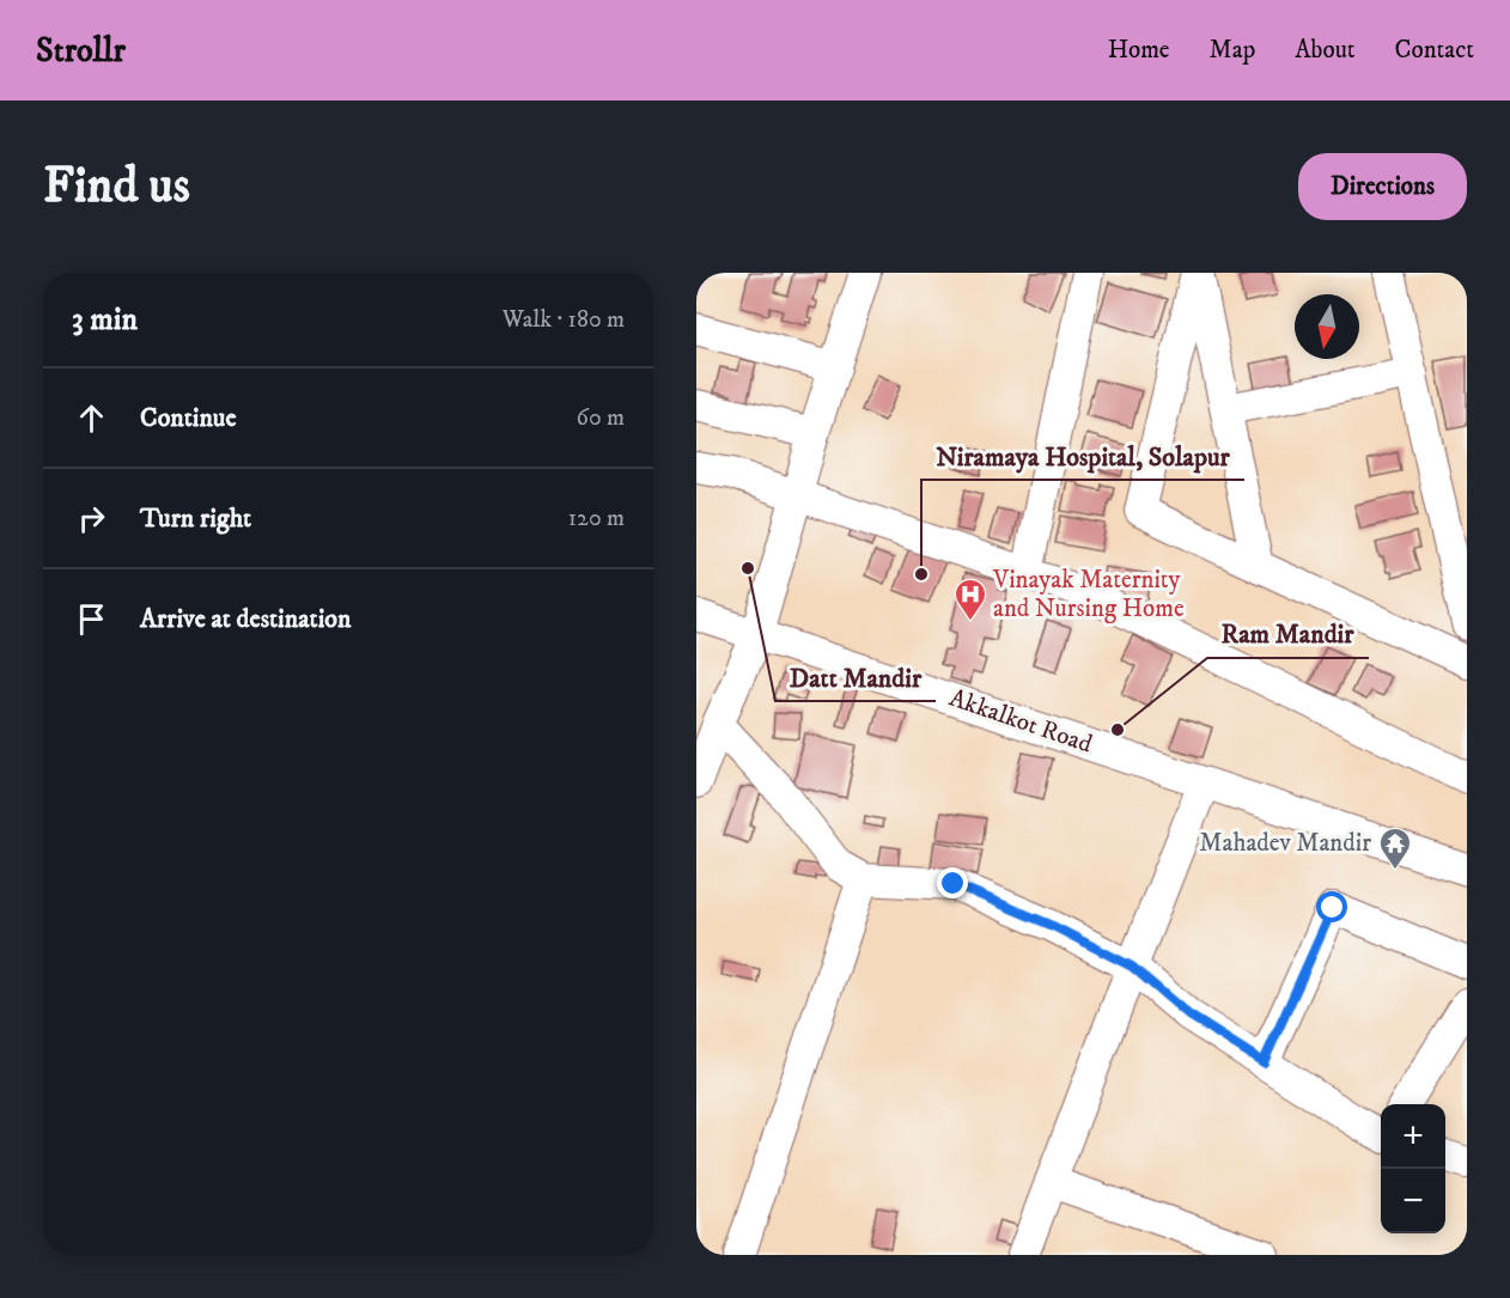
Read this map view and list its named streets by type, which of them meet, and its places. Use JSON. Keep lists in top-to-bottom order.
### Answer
{
  "streets": {
    "street": ["Akkalkot Road"]
  },
  "places": {
    "other": ["Datt Mandir", "Niramaya Hospital, Solapur", "Ram Mandir"],
    "hospital": ["Vinayak Maternity and Nursing Home"],
    "temple": ["Mahadev Mandir"]
  },
  "north": "bottom",
  "page": {
    "header": "Strollr",
    "nav": [
      "Home",
      "Map",
      "About",
      "Contact"
    ],
    "buttons": "Directions",
    "title": "Find us",
    "heading": ["3 min", "Walk · 180 m"],
    "list": [
      ["Continue", "60 m"],
      ["Turn right", "120 m"],
      "Arrive at destination"
    ],
    "map_buttons": ["+", "−"]
  }
}
